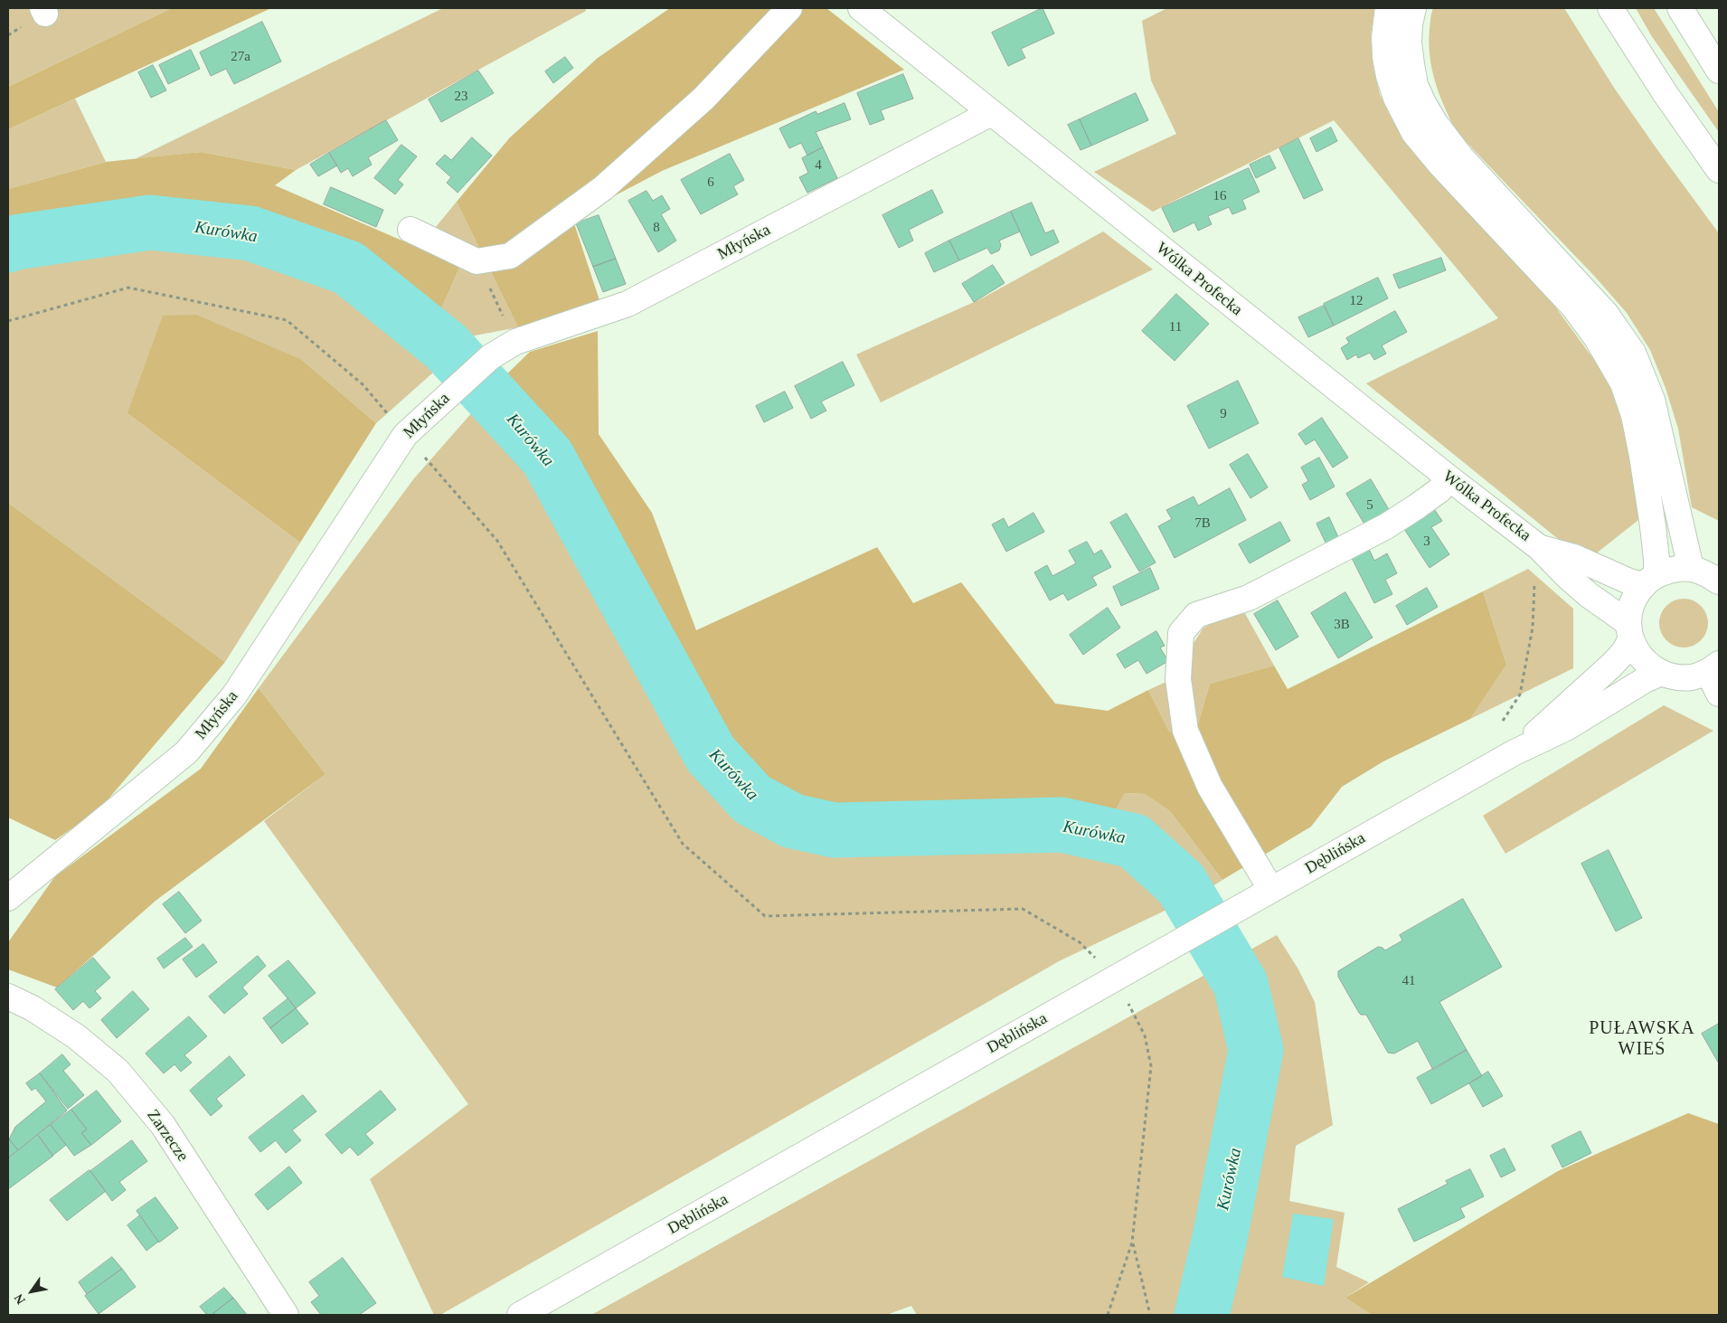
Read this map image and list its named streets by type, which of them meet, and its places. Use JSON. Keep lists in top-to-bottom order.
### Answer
{
  "streets": {
    "main road": [
      "Młyńska",
      "Wólka Profecka",
      "Dęblińska",
      "Zarzecze"
    ]
  },
  "crossings": [
    ["Młyńska", "Wólka Profecka"],
    ["Wólka Profecka", "Dęblińska"]
  ],
  "districts": ["PUŁAWSKA WIEŚ"],
  "water": ["Kurówka"],
  "house_numbers": [
    "27a",
    "23",
    "4",
    "6",
    "16",
    "8",
    "12",
    "11",
    "9",
    "5",
    "7B",
    "3",
    "3B",
    "41"
  ],
  "north": "bottom left"
}
